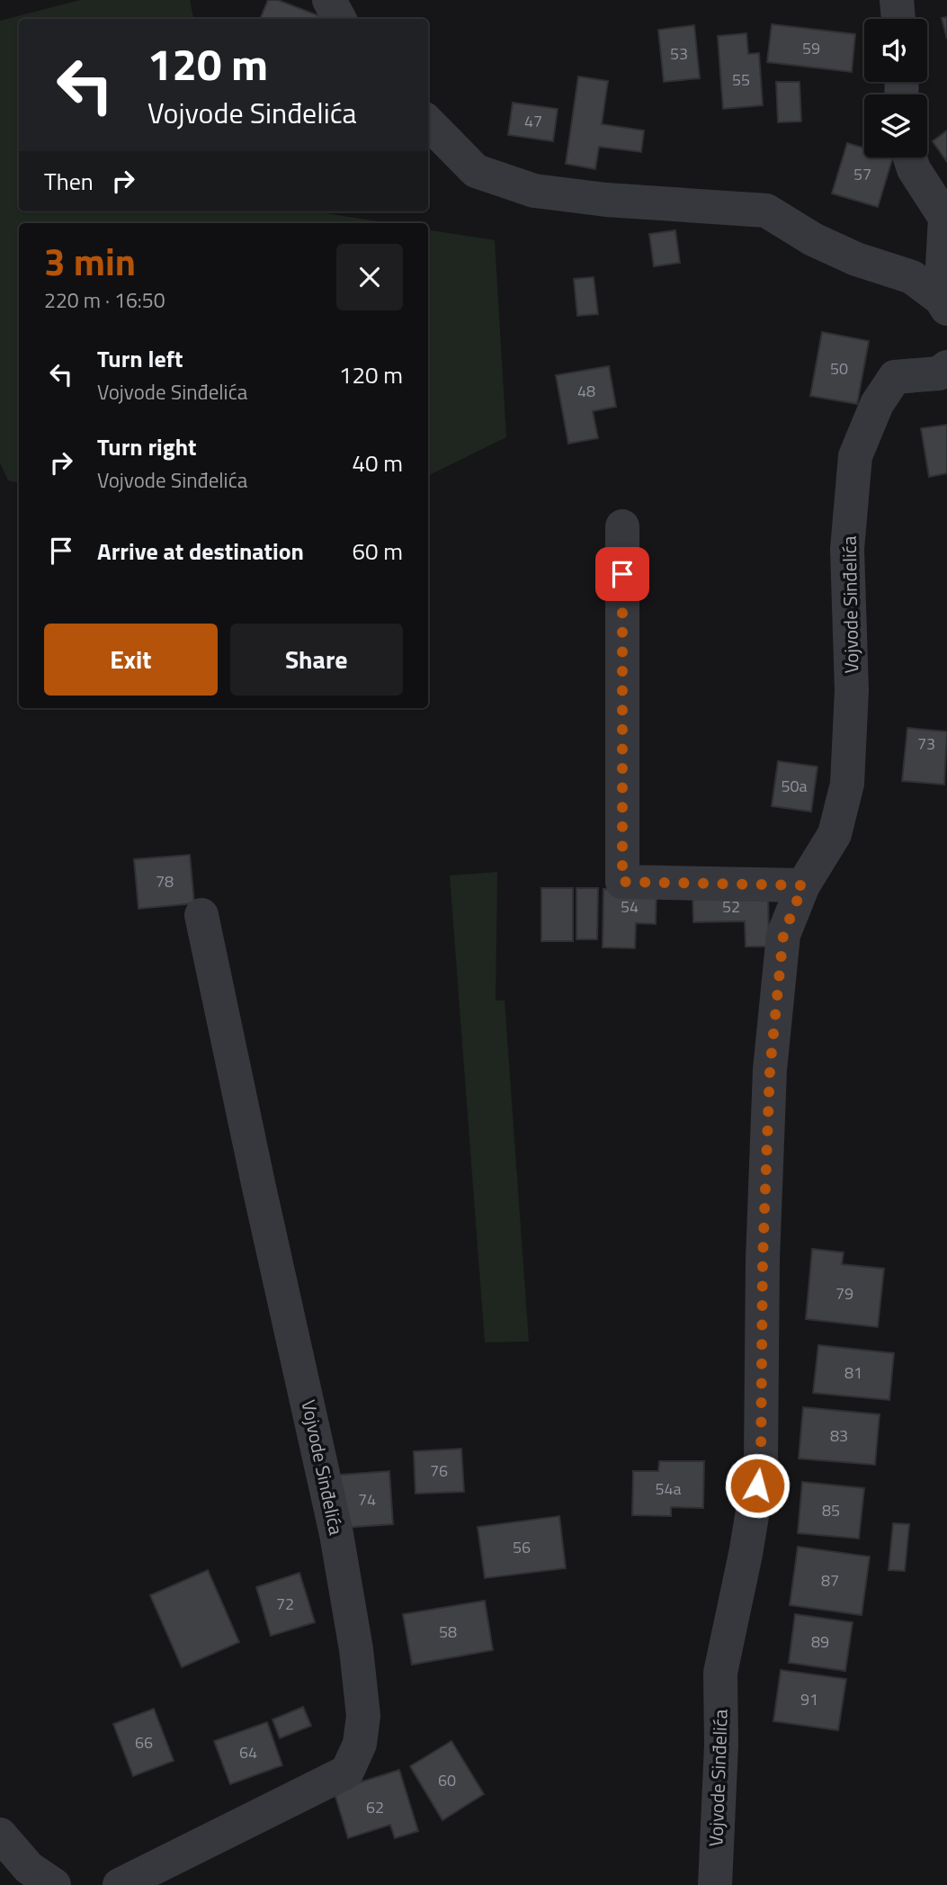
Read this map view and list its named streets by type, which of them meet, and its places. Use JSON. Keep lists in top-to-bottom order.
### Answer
{
  "streets": {
    "street": ["Vojvode Sinđelića"]
  },
  "house_numbers": [
    "59",
    "53",
    "55",
    "47",
    "57",
    "50",
    "48",
    "73",
    "50a",
    "78",
    "54",
    "52",
    "79",
    "81",
    "83",
    "76",
    "54a",
    "74",
    "85",
    "56",
    "87",
    "72",
    "58",
    "89",
    "91",
    "66",
    "64",
    "60",
    "62"
  ],
  "page": {
    "turn": ["120 m", "Vojvode Sinđelića"],
    "then": "Then",
    "heading": ["3 min", "220 m · 16:50"],
    "list": [
      {
        "name": "Turn left",
        "note": "Vojvode Sinđelića",
        "value": "120 m"
      },
      {
        "name": "Turn right",
        "note": "Vojvode Sinđelića",
        "value": "40 m"
      },
      {
        "name": "Arrive at destination",
        "value": "60 m"
      }
    ],
    "buttons": ["Exit", "Share"]
  }
}
